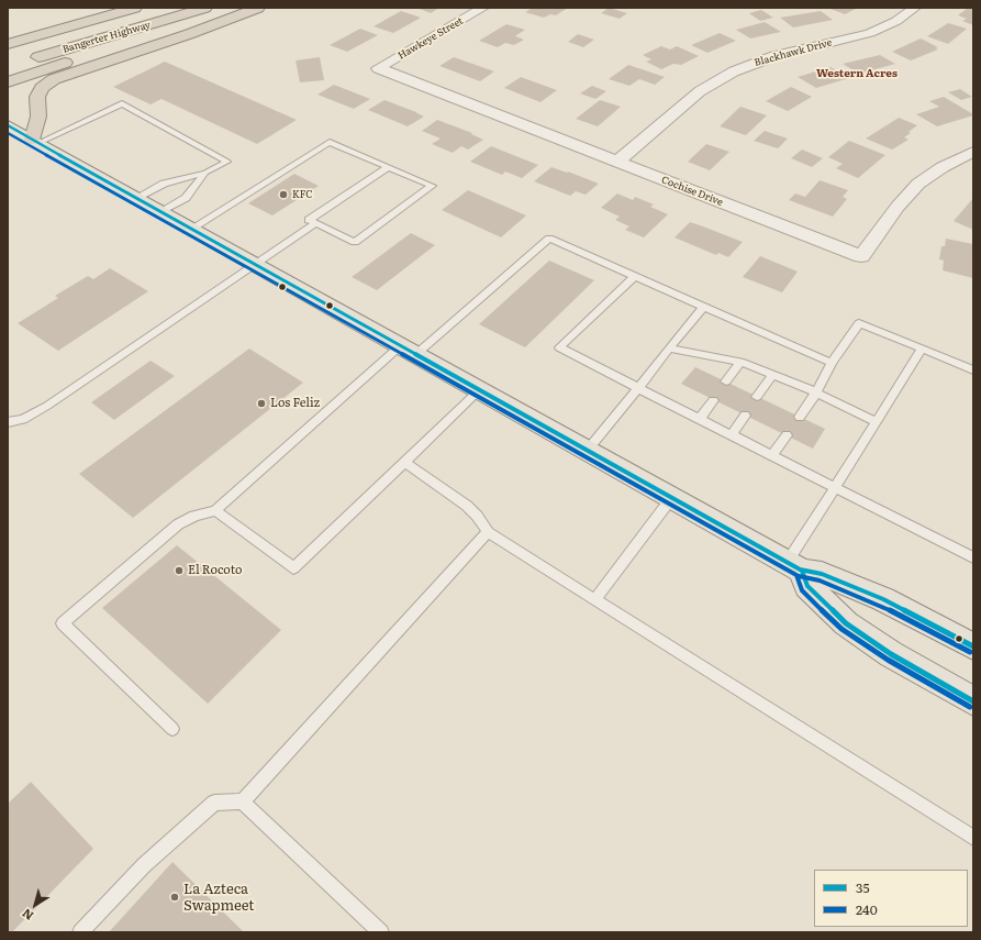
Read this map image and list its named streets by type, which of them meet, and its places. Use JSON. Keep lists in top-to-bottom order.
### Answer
{
  "streets": {
    "highway": ["Bangerter Highway"],
    "street": ["Hawkeye Street", "Blackhawk Drive", "Cochise Drive"]
  },
  "crossings": [
    ["Hawkeye Street", "Cochise Drive"],
    ["Blackhawk Drive", "Cochise Drive"]
  ],
  "districts": ["Western Acres"],
  "places": [
    "KFC",
    "Los Feliz",
    "El Rocoto",
    "La Azteca Swapmeet"
  ],
  "lines": ["transit line 35", "transit line 240"],
  "legend": ["35", "240"],
  "north": "bottom left"
}
